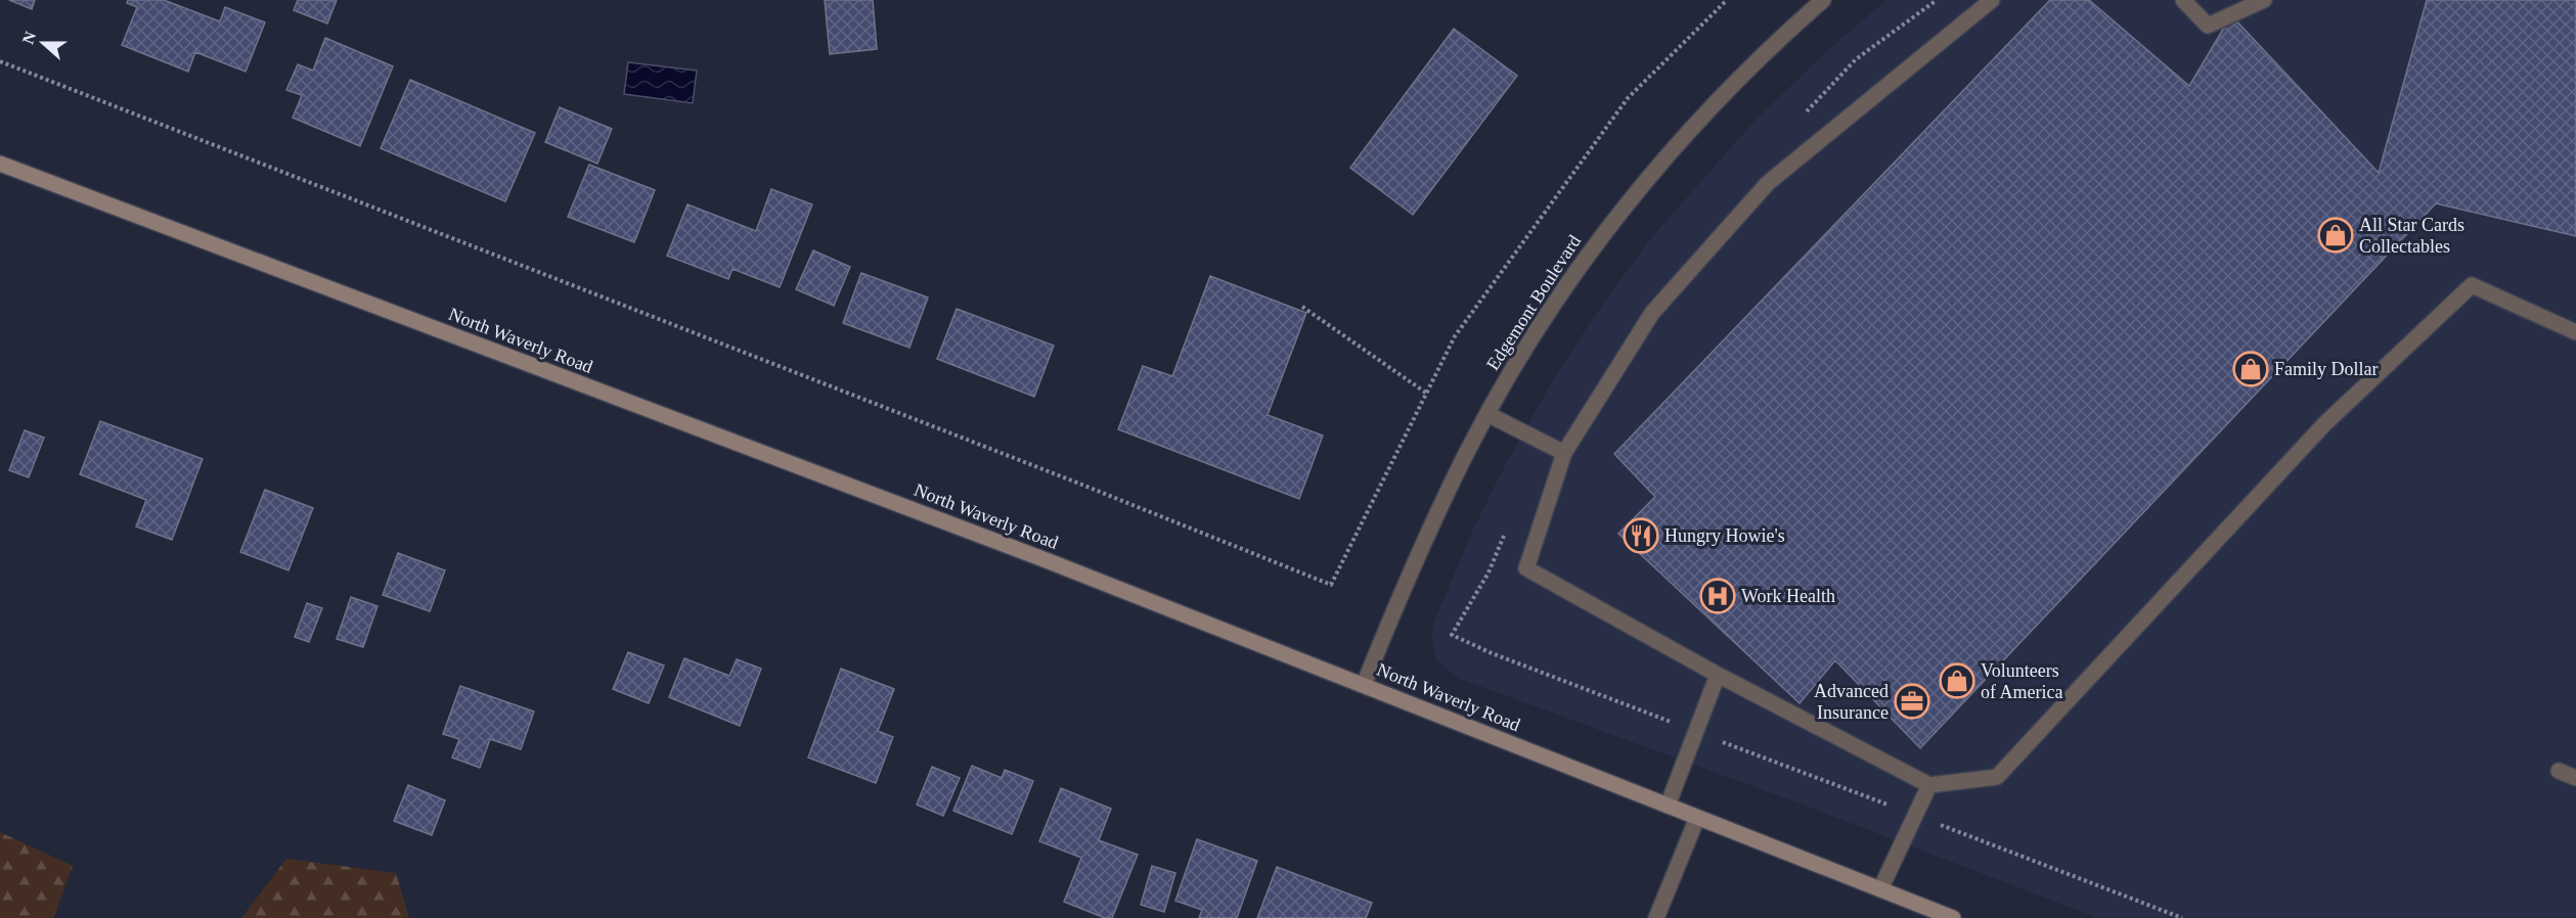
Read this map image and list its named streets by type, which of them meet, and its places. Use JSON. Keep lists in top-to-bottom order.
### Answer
{
  "streets": {
    "main road": ["North Waverly Road"],
    "street": ["Edgemont Boulevard"]
  },
  "crossings": [
    ["Edgemont Boulevard", "North Waverly Road"]
  ],
  "places": {
    "shop": ["All Star Cards Collectables", "Family Dollar", "Volunteers of America"],
    "restaurant": ["Hungry Howie's"],
    "hospital": ["Work Health"],
    "office": ["Advanced Insurance"]
  },
  "north": "left"
}
